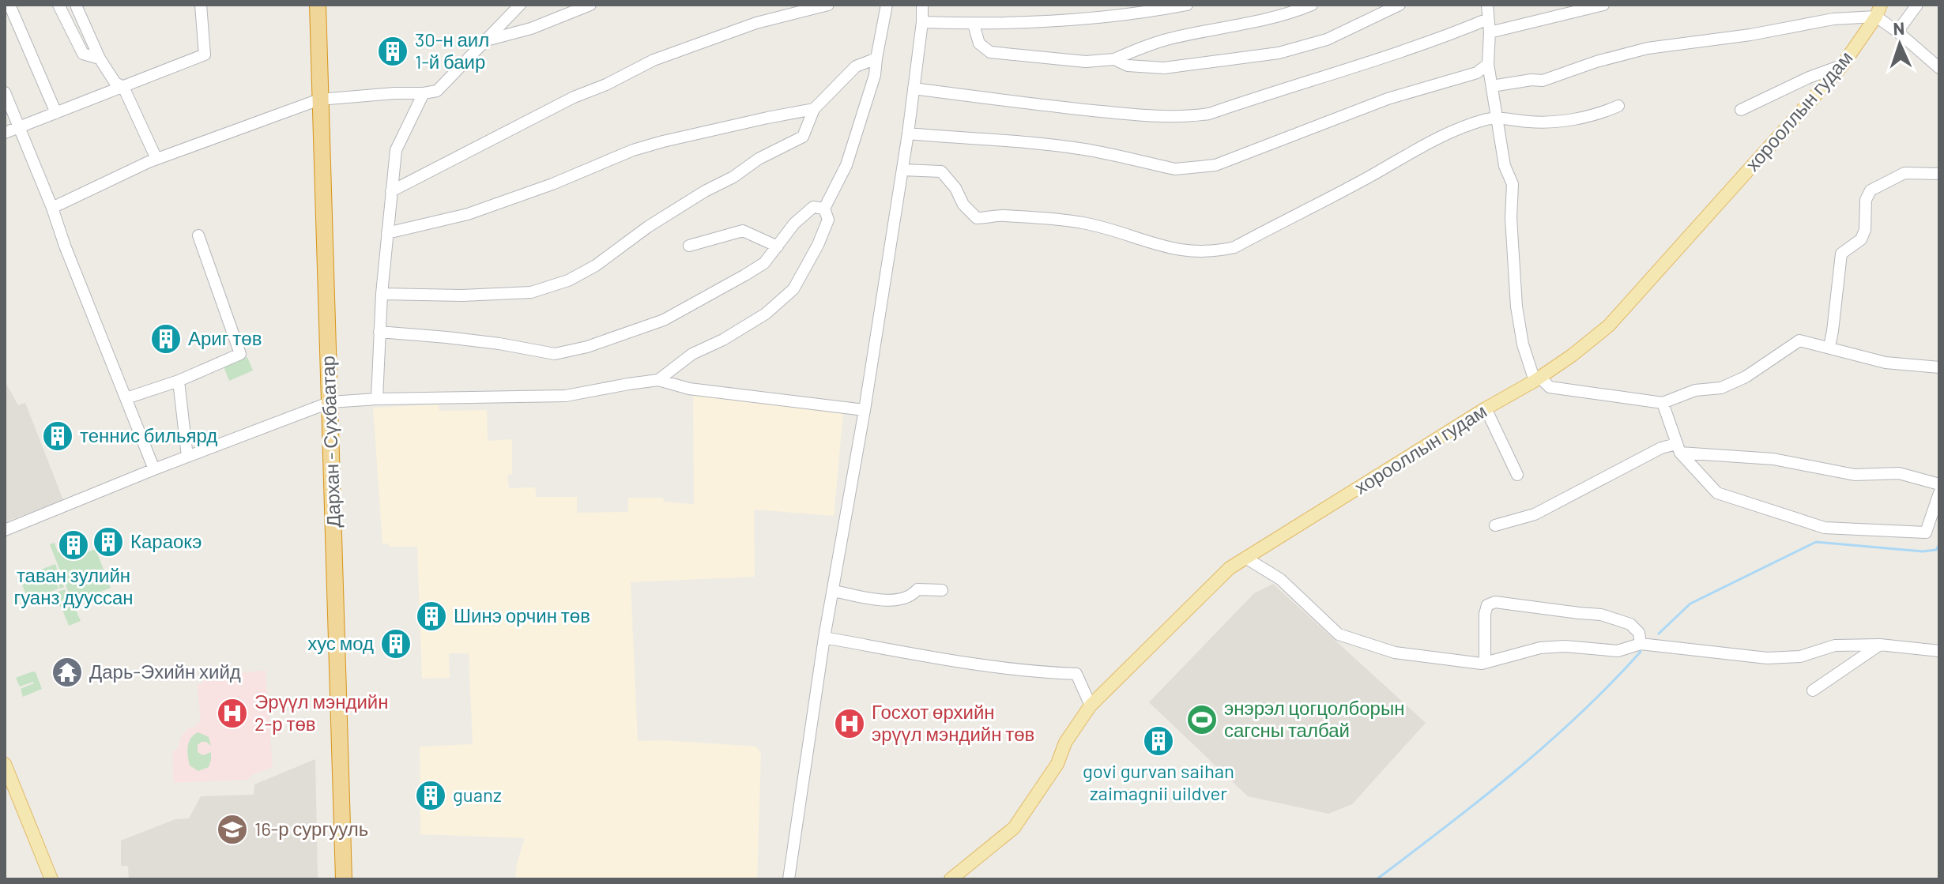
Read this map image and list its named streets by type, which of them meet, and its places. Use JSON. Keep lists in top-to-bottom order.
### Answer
{
  "streets": {
    "highway": ["Дархан - Сүхбаатар"],
    "main road": ["хорооллын гудам"]
  },
  "places": {
    "building": [
      "30-н аил 1-й баир",
      "Ариг төв",
      "теннис бильярд",
      "Караокэ",
      "таван зулийн гуанз дууссан",
      "Шинэ орчин төв",
      "хус мод",
      "govi gurvan saihan zaimagnii uildver",
      "guanz"
    ],
    "temple": ["Дарь-Эхийн хийд"],
    "hospital": ["Эрүүл мэндийн 2-р төв", "Госхот өрхийн эрүүл мэндийн төв"],
    "sports": ["энэрэл цогцолборын сагсны талбай"],
    "school or university": ["16-р сургууль"]
  },
  "north": "top"
}
